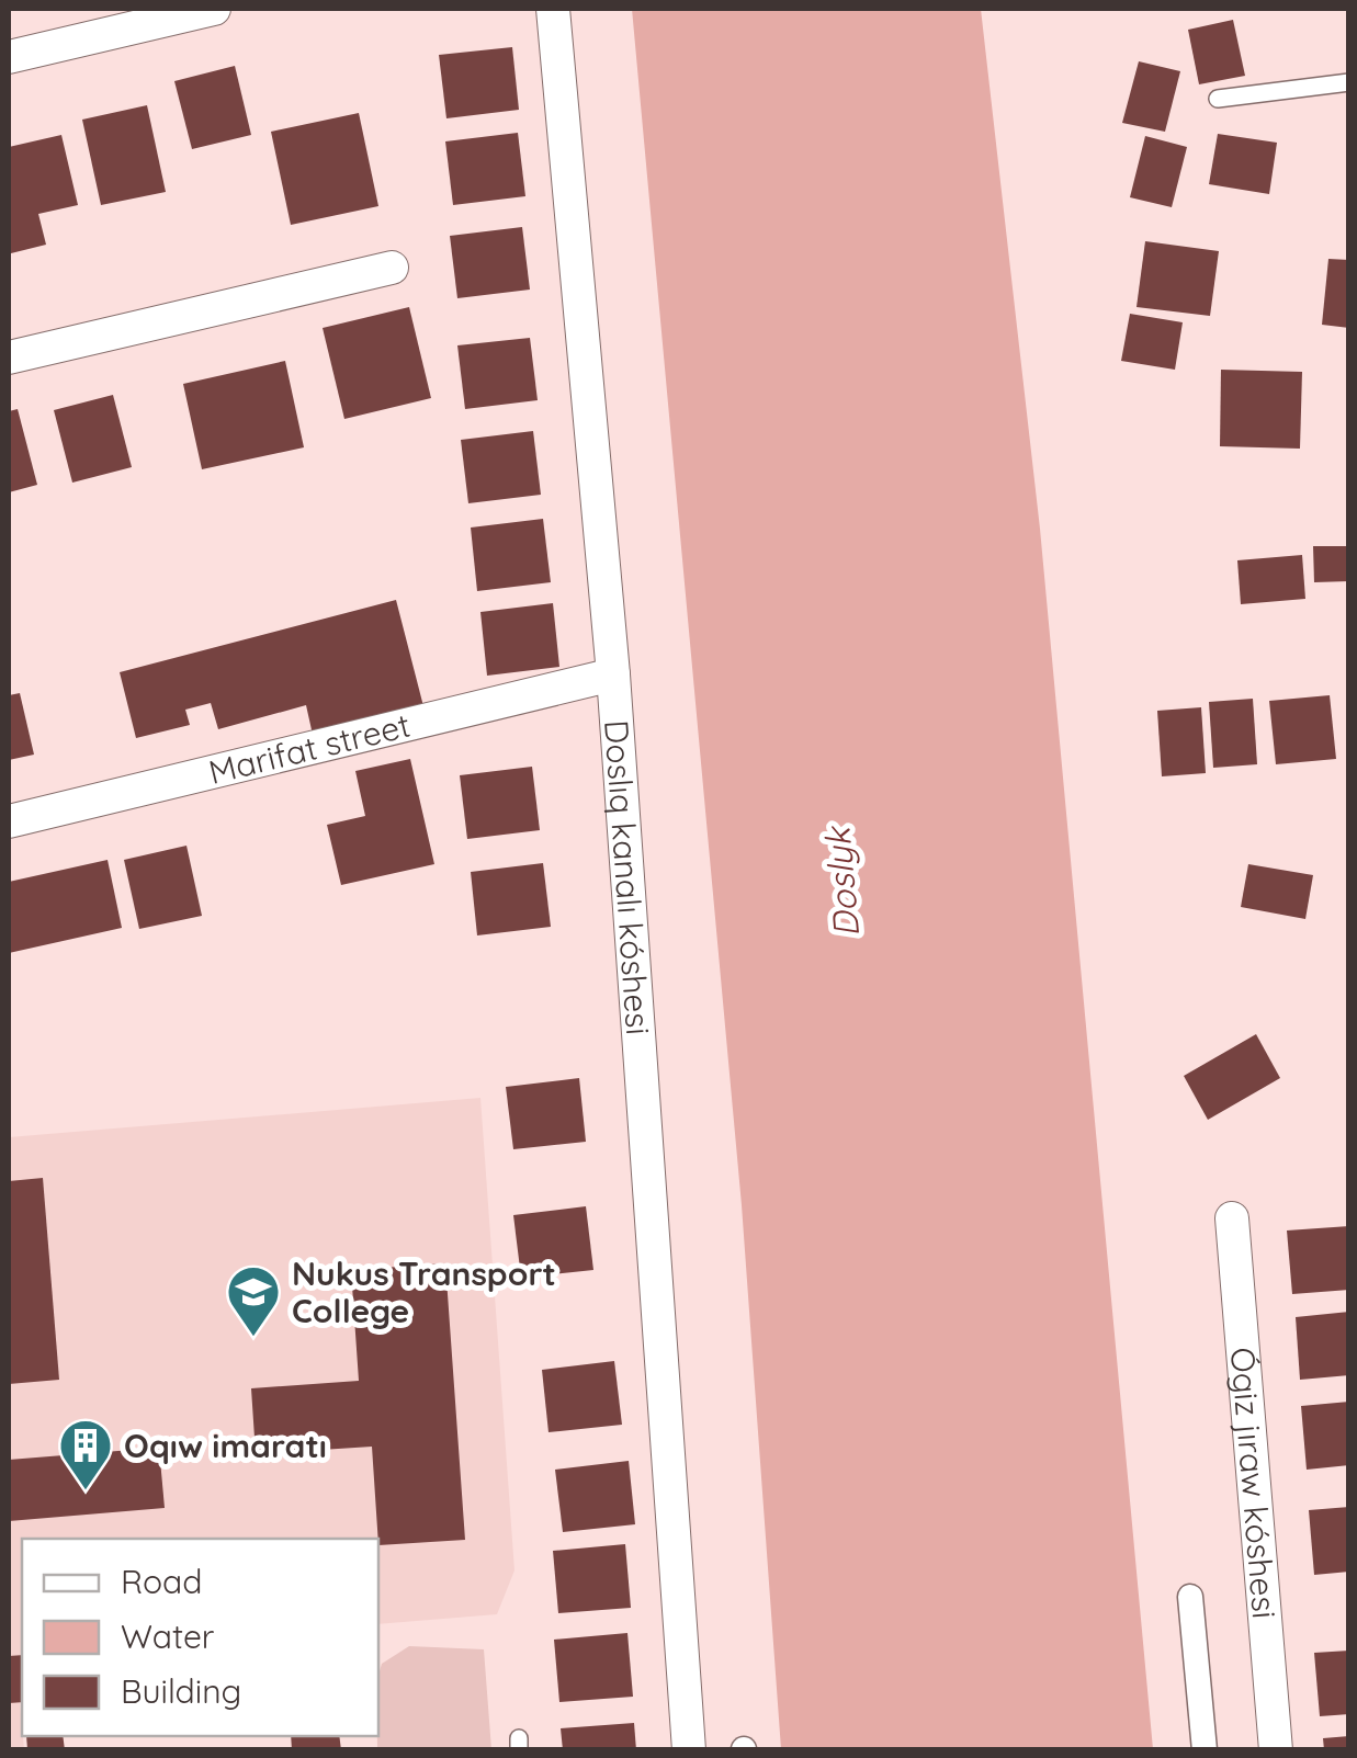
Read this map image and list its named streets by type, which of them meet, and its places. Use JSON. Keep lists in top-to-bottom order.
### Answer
{
  "streets": {
    "street": ["Marifat street", "Doslıq kanalı kóshesi", "Ógiz jıraw kóshesi"]
  },
  "crossings": [
    ["Marifat street", "Doslıq kanalı kóshesi"]
  ],
  "water": ["Doslyk"],
  "places": {
    "school or university": ["Nukus Transport College"],
    "building": ["Oqıw imaratı"]
  },
  "legend": ["Road", "Water", "Building"]
}
